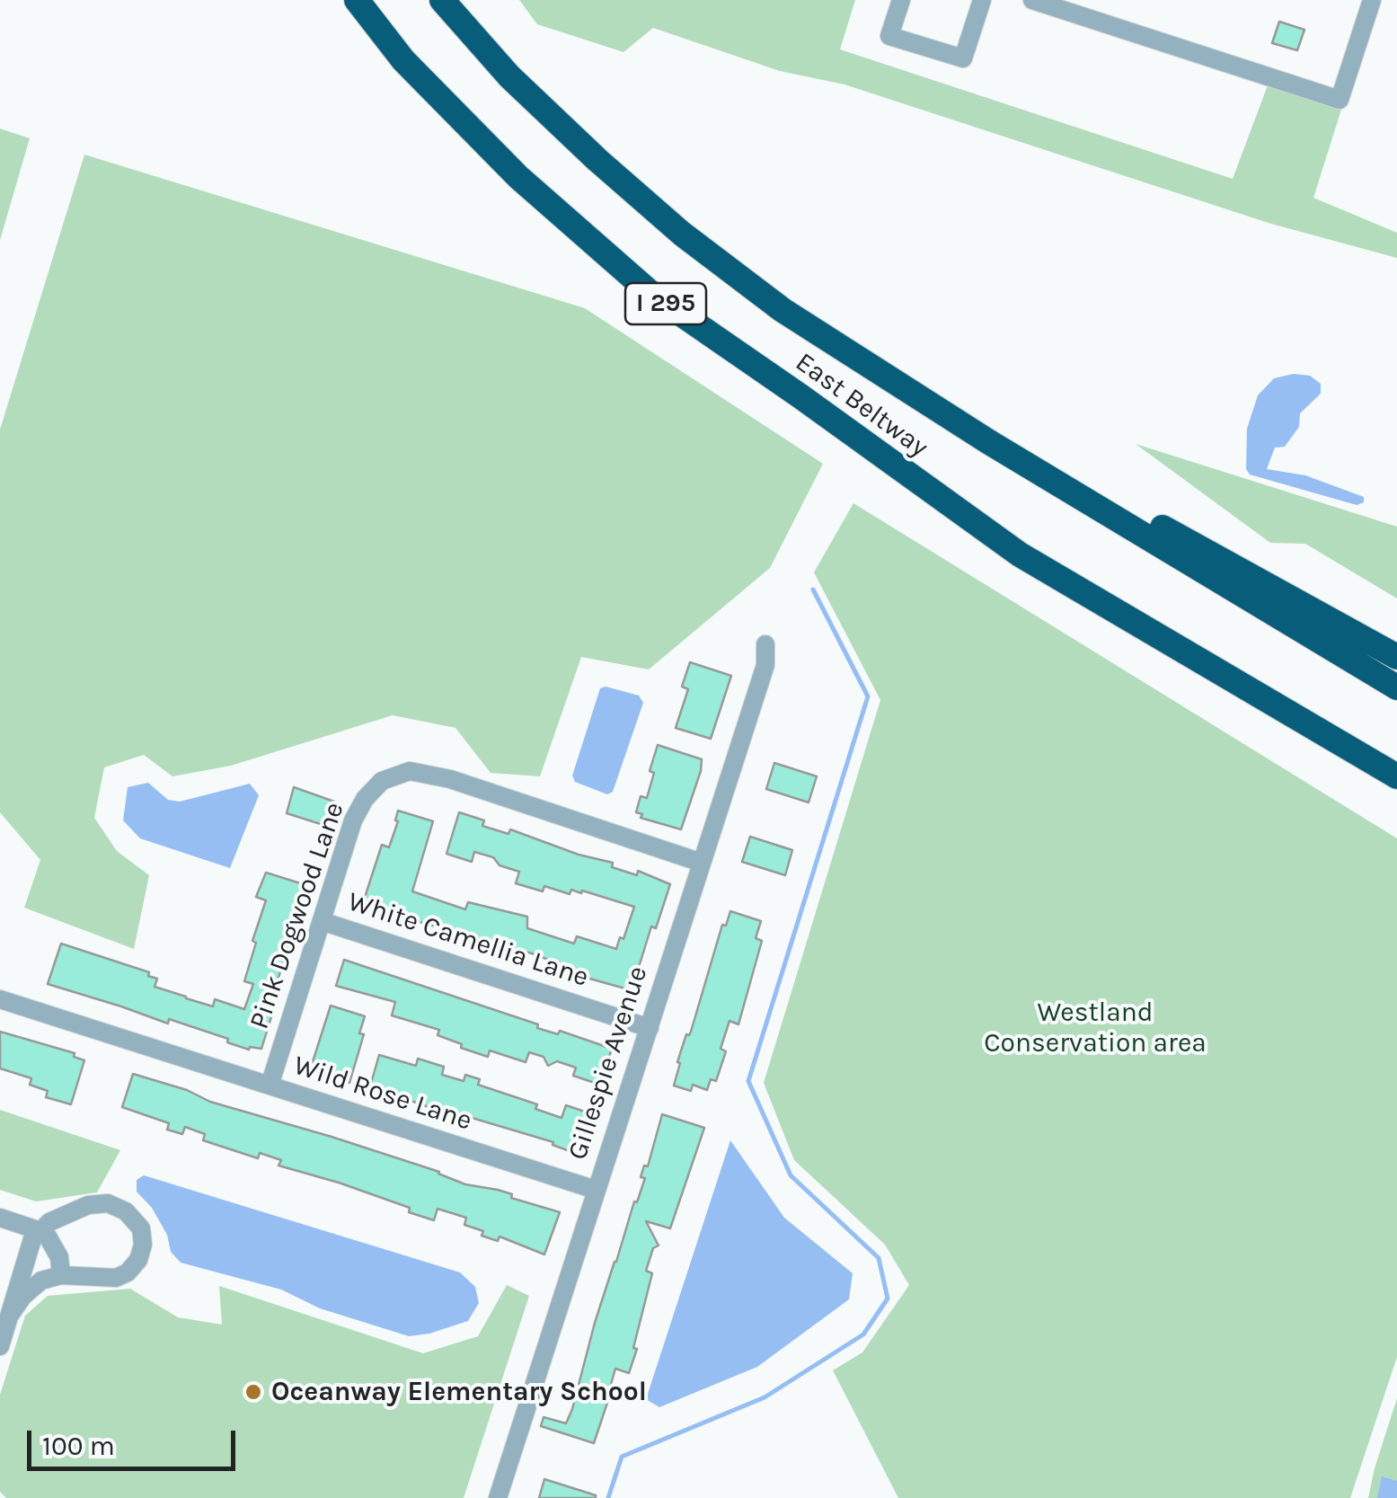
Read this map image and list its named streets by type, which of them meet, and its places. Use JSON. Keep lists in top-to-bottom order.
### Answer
{
  "streets": {
    "highway": ["I 295", "East Beltway"],
    "street": [
      "Pink Dogwood Lane",
      "White Camellia Lane",
      "Gillespie Avenue",
      "Wild Rose Lane"
    ]
  },
  "crossings": [
    ["Pink Dogwood Lane", "White Camellia Lane"],
    ["Pink Dogwood Lane", "Gillespie Avenue"],
    ["Pink Dogwood Lane", "Wild Rose Lane"],
    ["White Camellia Lane", "Gillespie Avenue"],
    ["Gillespie Avenue", "Wild Rose Lane"]
  ],
  "parks": ["Westland Conservation area"],
  "places": ["Oceanway Elementary School"],
  "scale_bar": "100 m"
}
